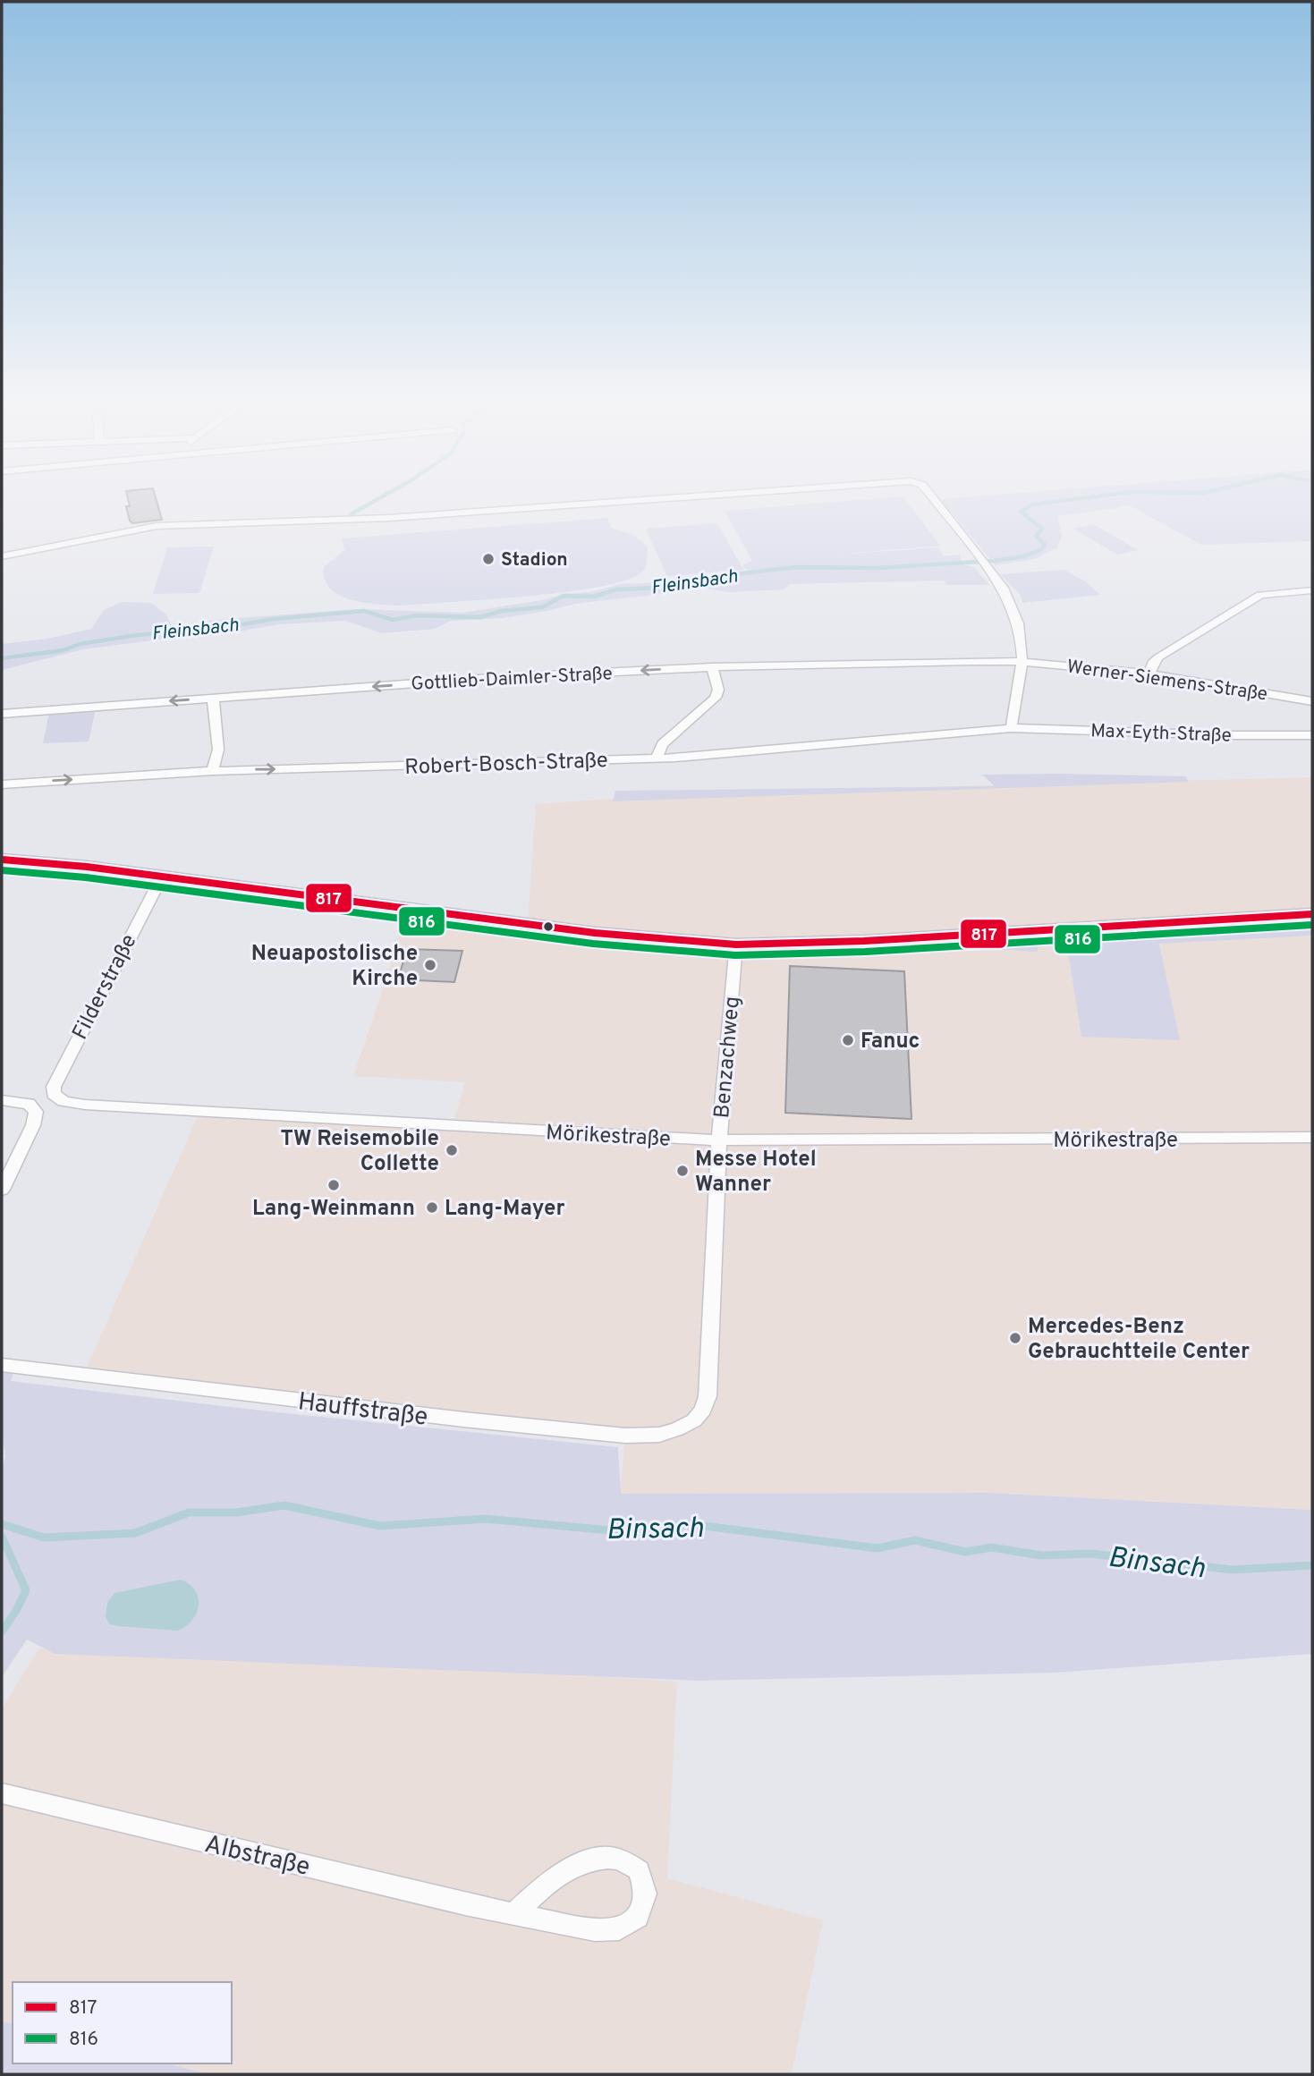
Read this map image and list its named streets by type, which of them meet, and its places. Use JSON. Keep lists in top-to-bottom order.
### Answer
{
  "streets": {
    "street": [
      "Gottlieb-Daimler-Straße",
      "Werner-Siemens-Straße",
      "Max-Eyth-Straße",
      "Robert-Bosch-Straße",
      "Filderstraße",
      "Benzachweg",
      "Mörikestraße",
      "Hauffstraße",
      "Albstraße"
    ]
  },
  "crossings": [
    ["Gottlieb-Daimler-Straße", "Werner-Siemens-Straße"],
    ["Max-Eyth-Straße", "Robert-Bosch-Straße"],
    ["Filderstraße", "Mörikestraße"],
    ["Benzachweg", "Mörikestraße"],
    ["Benzachweg", "Hauffstraße"]
  ],
  "one_way": ["Gottlieb-Daimler-Straße"],
  "water": ["Fleinsbach", "Binsach"],
  "places": [
    "Stadion",
    "Neuapostolische Kirche",
    "Fanuc",
    "TW Reisemobile Collette",
    "Messe Hotel Wanner",
    "Lang-Weinmann",
    "Lang-Mayer",
    "Mercedes-Benz Gebrauchtteile Center"
  ],
  "lines": ["transit line 817", "transit line 816"],
  "legend": ["817", "816"]
}
